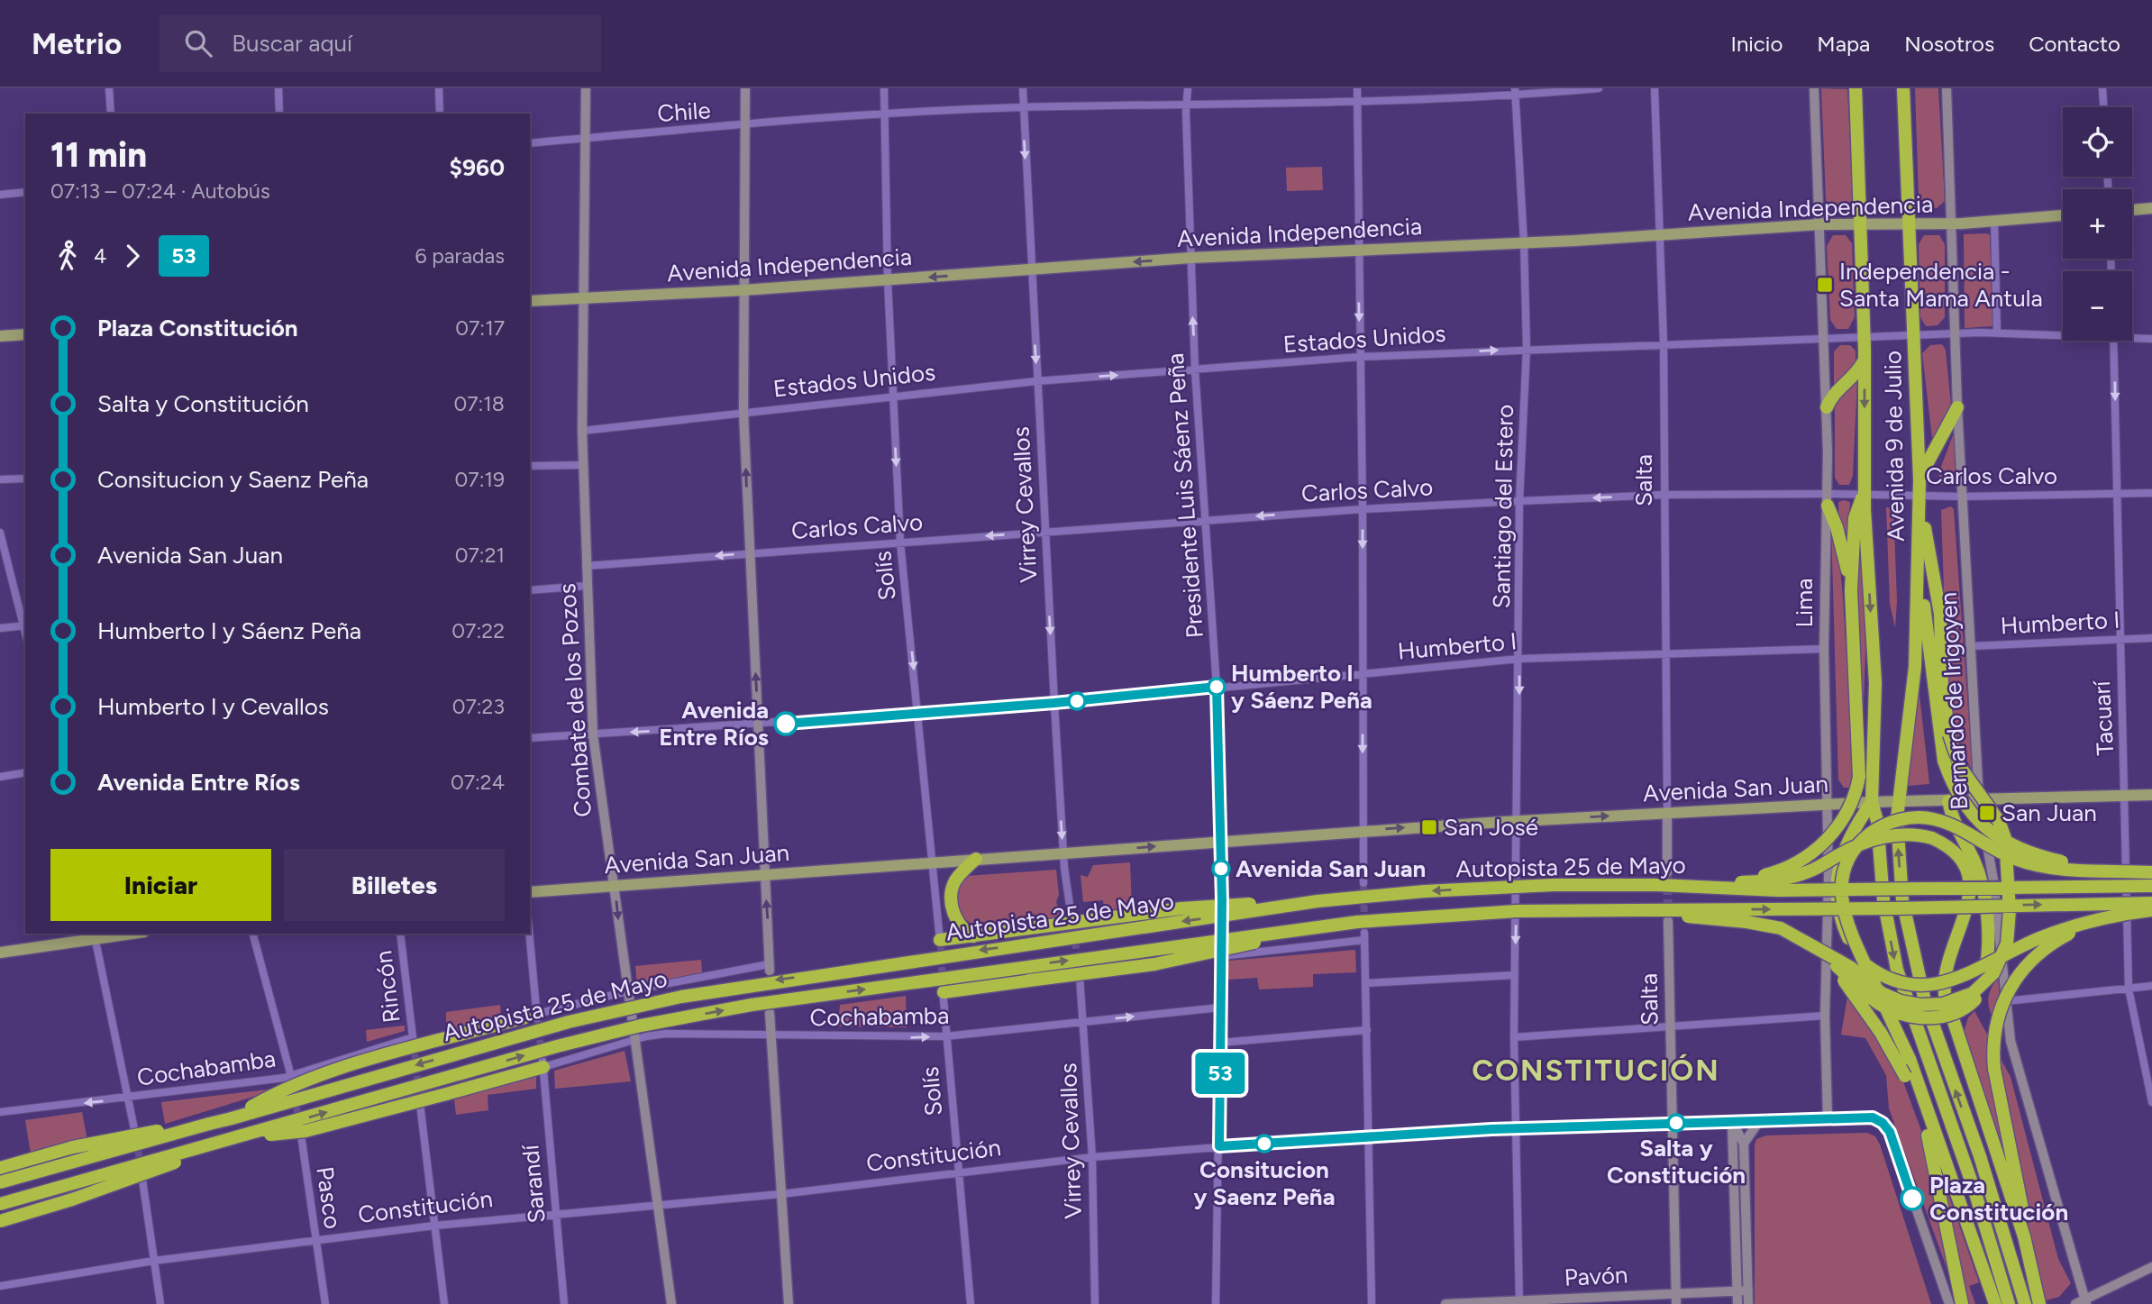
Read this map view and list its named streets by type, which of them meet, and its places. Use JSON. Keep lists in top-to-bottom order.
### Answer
{
  "streets": {
    "highway": ["Avenida 9 de Julio", "Autopista 25 de Mayo"],
    "main road": ["Avenida Independencia", "Avenida San Juan"],
    "street": [
      "Chile",
      "Estados Unidos",
      "Carlos Calvo",
      "Salta",
      "Presidente Luis Sáenz Peña",
      "Virrey Cevallos",
      "Santiago del Estero",
      "Solís",
      "Lima",
      "Humberto I",
      "Combate de los Pozos",
      "Bernardo de Irigoyen",
      "Tacuarí",
      "Rincón",
      "Cochabamba",
      "Constitución",
      "Sarandí",
      "Pasco",
      "Pavón"
    ]
  },
  "crossings": [
    ["Chile", "Presidente Luis Sáenz Peña"],
    ["Chile", "Virrey Cevallos"],
    ["Chile", "Santiago del Estero"],
    ["Chile", "Solís"],
    ["Chile", "Combate de los Pozos"],
    ["Avenida Independencia", "Avenida 9 de Julio"],
    ["Avenida Independencia", "Salta"],
    ["Avenida Independencia", "Presidente Luis Sáenz Peña"],
    ["Avenida Independencia", "Virrey Cevallos"],
    ["Avenida Independencia", "Santiago del Estero"],
    ["Avenida Independencia", "Solís"],
    ["Avenida Independencia", "Lima"],
    ["Avenida Independencia", "Combate de los Pozos"],
    ["Avenida Independencia", "Bernardo de Irigoyen"],
    ["Estados Unidos", "Avenida 9 de Julio"],
    ["Estados Unidos", "Salta"],
    ["Estados Unidos", "Presidente Luis Sáenz Peña"],
    ["Estados Unidos", "Virrey Cevallos"],
    ["Estados Unidos", "Santiago del Estero"],
    ["Estados Unidos", "Solís"],
    ["Estados Unidos", "Lima"],
    ["Estados Unidos", "Combate de los Pozos"],
    ["Estados Unidos", "Bernardo de Irigoyen"],
    ["Avenida 9 de Julio", "Carlos Calvo"],
    ["Avenida 9 de Julio", "Avenida San Juan"],
    ["Carlos Calvo", "Salta"],
    ["Carlos Calvo", "Presidente Luis Sáenz Peña"],
    ["Carlos Calvo", "Virrey Cevallos"],
    ["Carlos Calvo", "Santiago del Estero"],
    ["Carlos Calvo", "Solís"],
    ["Carlos Calvo", "Lima"],
    ["Carlos Calvo", "Combate de los Pozos"],
    ["Carlos Calvo", "Bernardo de Irigoyen"],
    ["Carlos Calvo", "Tacuarí"],
    ["Salta", "Humberto I"],
    ["Salta", "Avenida San Juan"],
    ["Salta", "Constitución"],
    ["Salta", "Pavón"],
    ["Presidente Luis Sáenz Peña", "Humberto I"],
    ["Presidente Luis Sáenz Peña", "Avenida San Juan"],
    ["Virrey Cevallos", "Humberto I"],
    ["Virrey Cevallos", "Avenida San Juan"],
    ["Virrey Cevallos", "Cochabamba"],
    ["Virrey Cevallos", "Constitución"],
    ["Santiago del Estero", "Humberto I"],
    ["Santiago del Estero", "Avenida San Juan"],
    ["Santiago del Estero", "Constitución"],
    ["Santiago del Estero", "Pavón"],
    ["Solís", "Humberto I"],
    ["Solís", "Avenida San Juan"],
    ["Solís", "Cochabamba"],
    ["Solís", "Constitución"],
    ["Lima", "Humberto I"],
    ["Lima", "Avenida San Juan"],
    ["Lima", "Constitución"],
    ["Humberto I", "Combate de los Pozos"],
    ["Humberto I", "Bernardo de Irigoyen"],
    ["Humberto I", "Tacuarí"],
    ["Combate de los Pozos", "Avenida San Juan"],
    ["Combate de los Pozos", "Cochabamba"],
    ["Combate de los Pozos", "Constitución"],
    ["Bernardo de Irigoyen", "Avenida San Juan"],
    ["Tacuarí", "Avenida San Juan"],
    ["Rincón", "Cochabamba"],
    ["Cochabamba", "Sarandí"],
    ["Constitución", "Sarandí"],
    ["Constitución", "Pasco"]
  ],
  "one_way": ["Carlos Calvo", "Virrey Cevallos"],
  "districts": ["CONSTITUCIÓN"],
  "places": {
    "transit": ["Independencia - Santa Mama Antula", "San Juan", "San José"],
    "other": [
      "Humberto I y Sáenz Peña",
      "Avenida Entre Ríos",
      "Avenida San Juan",
      "Salta y Constitución",
      "Consitucion y Saenz Peña",
      "Plaza Constitución"
    ]
  },
  "lines": ["bus line 53"],
  "page": {
    "header": "Metrio",
    "search": "Buscar aquí",
    "nav": [
      "Inicio",
      "Mapa",
      "Nosotros",
      "Contacto"
    ],
    "on_map": "53",
    "map_buttons": ["+", "−"],
    "heading": ["11 min", "07:13 – 07:24 · Autobús", "$960"],
    "legs": ["4", "53", "6 paradas"],
    "list": [
      {
        "name": "Plaza Constitución",
        "value": "07:17"
      },
      {
        "name": "Salta y Constitución",
        "value": "07:18"
      },
      {
        "name": "Consitucion y Saenz Peña",
        "value": "07:19"
      },
      {
        "name": "Avenida San Juan",
        "value": "07:21"
      },
      {
        "name": "Humberto I y Sáenz Peña",
        "value": "07:22"
      },
      {
        "name": "Humberto I y Cevallos",
        "value": "07:23"
      },
      {
        "name": "Avenida Entre Ríos",
        "value": "07:24"
      }
    ],
    "buttons": ["Iniciar", "Billetes"]
  }
}
